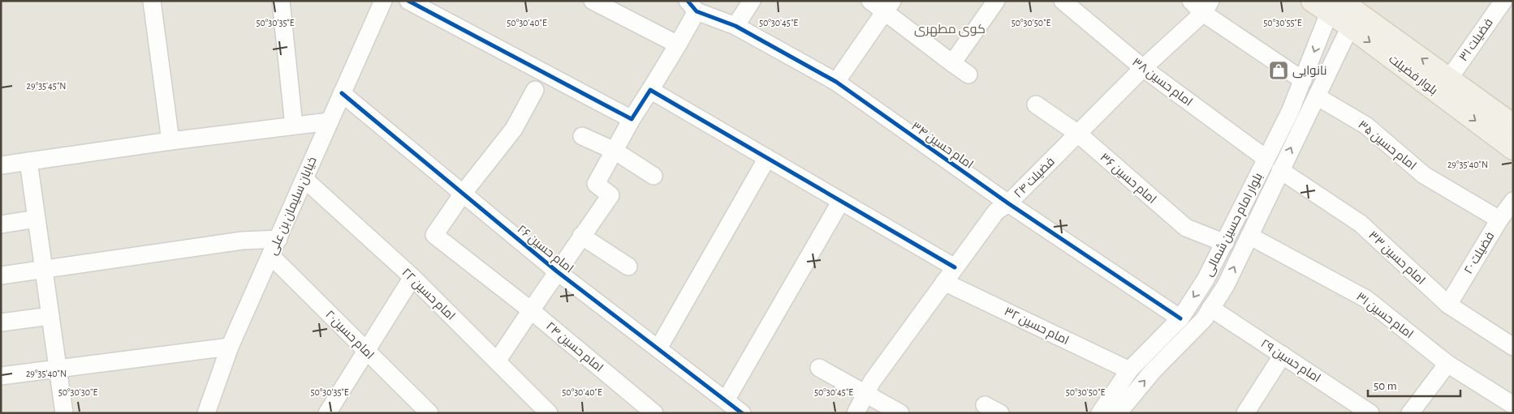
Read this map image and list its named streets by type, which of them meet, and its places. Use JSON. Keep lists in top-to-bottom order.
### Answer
{
  "streets": {
    "main road": ["بلوار فضیلت"],
    "street": [
      "فضیلت ۳۱",
      "امام حسین ۳۸",
      "امام حسین ۳۴",
      "امام حسین ۳۵",
      "فضیلت ۲۴",
      "امام حسین ۳۶",
      "خیابان سلیمان بن علی",
      "بلوار امام حسین شمالی",
      "امام حسین ۲۶",
      "فضیلت ۲۰",
      "امام حسین ۳۳",
      "امام حسین ۲۲",
      "امام حسین ۳۱",
      "امام حسین ۳۲",
      "امام حسین۲۰",
      "امام حسین ۲۴",
      "امام حسین ۲۹"
    ]
  },
  "crossings": [
    ["فضیلت ۳۱", "بلوار فضیلت"],
    ["بلوار فضیلت", "بلوار امام حسین شمالی"],
    ["امام حسین ۳۸", "فضیلت ۲۴"],
    ["امام حسین ۳۸", "بلوار امام حسین شمالی"],
    ["امام حسین ۳۴", "فضیلت ۲۴"],
    ["امام حسین ۳۴", "بلوار امام حسین شمالی"],
    ["امام حسین ۳۵", "بلوار امام حسین شمالی"],
    ["امام حسین ۳۵", "فضیلت ۲۰"],
    ["فضیلت ۲۴", "امام حسین ۳۶"],
    ["فضیلت ۲۴", "امام حسین ۳۲"],
    ["امام حسین ۳۶", "بلوار امام حسین شمالی"],
    ["خیابان سلیمان بن علی", "امام حسین ۲۶"],
    ["خیابان سلیمان بن علی", "امام حسین ۲۲"],
    ["خیابان سلیمان بن علی", "امام حسین۲۰"],
    ["بلوار امام حسین شمالی", "امام حسین ۳۳"],
    ["بلوار امام حسین شمالی", "امام حسین ۳۱"],
    ["بلوار امام حسین شمالی", "امام حسین ۳۲"],
    ["بلوار امام حسین شمالی", "امام حسین ۲۹"],
    ["امام حسین ۲۶", "امام حسین ۲۴"],
    ["فضیلت ۲۰", "امام حسین ۳۳"]
  ],
  "districts": ["کوی مطهری"],
  "places": {
    "shop": ["نانوایی"]
  },
  "scale_bar": "50 m",
  "coordinates": [
    "50°30'35\"E",
    "50°30'40\"E",
    "50°30'45\"E",
    "50°30'50\"E",
    "50°30'55\"E",
    "29°35'45\"N",
    "29°35'40\"N",
    "50°30'30\"E"
  ]
}
